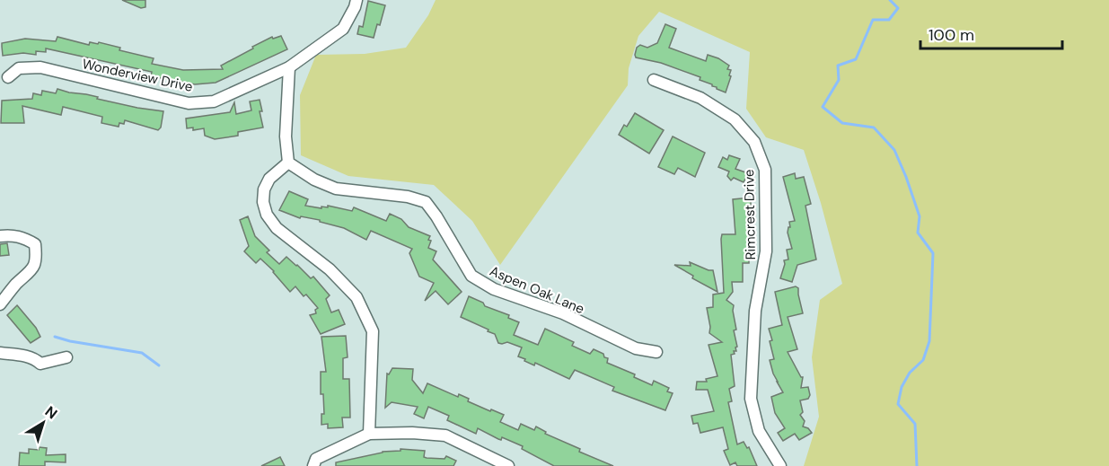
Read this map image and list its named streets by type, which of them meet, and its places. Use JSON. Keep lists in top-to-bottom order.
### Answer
{
  "streets": {
    "street": ["Wonderview Drive", "Rimcrest Drive", "Aspen Oak Lane"]
  },
  "scale_bar": "100 m",
  "north": "top right"
}
